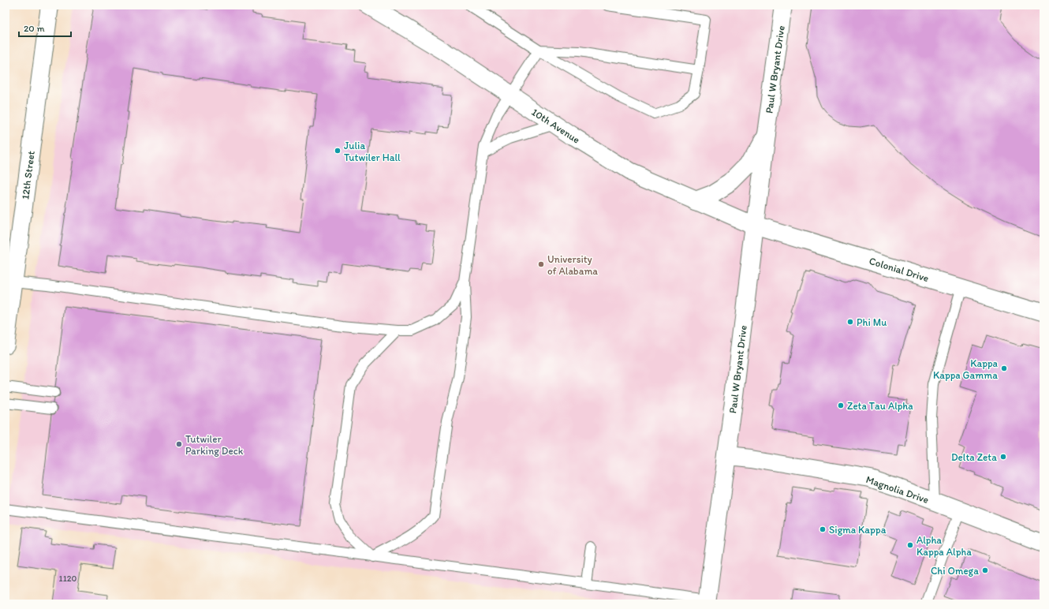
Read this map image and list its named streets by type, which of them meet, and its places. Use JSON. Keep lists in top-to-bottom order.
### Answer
{
  "streets": {
    "street": [
      "Paul W Bryant Drive",
      "10th Avenue",
      "12th Street",
      "Colonial Drive",
      "Magnolia Drive"
    ]
  },
  "crossings": [
    ["Paul W Bryant Drive", "10th Avenue"],
    ["Paul W Bryant Drive", "Colonial Drive"],
    ["Paul W Bryant Drive", "Magnolia Drive"],
    ["10th Avenue", "Colonial Drive"]
  ],
  "places": [
    "Julia Tutwiler Hall",
    "University of Alabama",
    "Phi Mu",
    "Kappa Kappa Gamma",
    "Zeta Tau Alpha",
    "Tutwiler Parking Deck",
    "Delta Zeta",
    "Sigma Kappa",
    "Alpha Kappa Alpha",
    "Chi Omega"
  ],
  "house_numbers": ["1120"],
  "scale_bar": "20 m"
}
